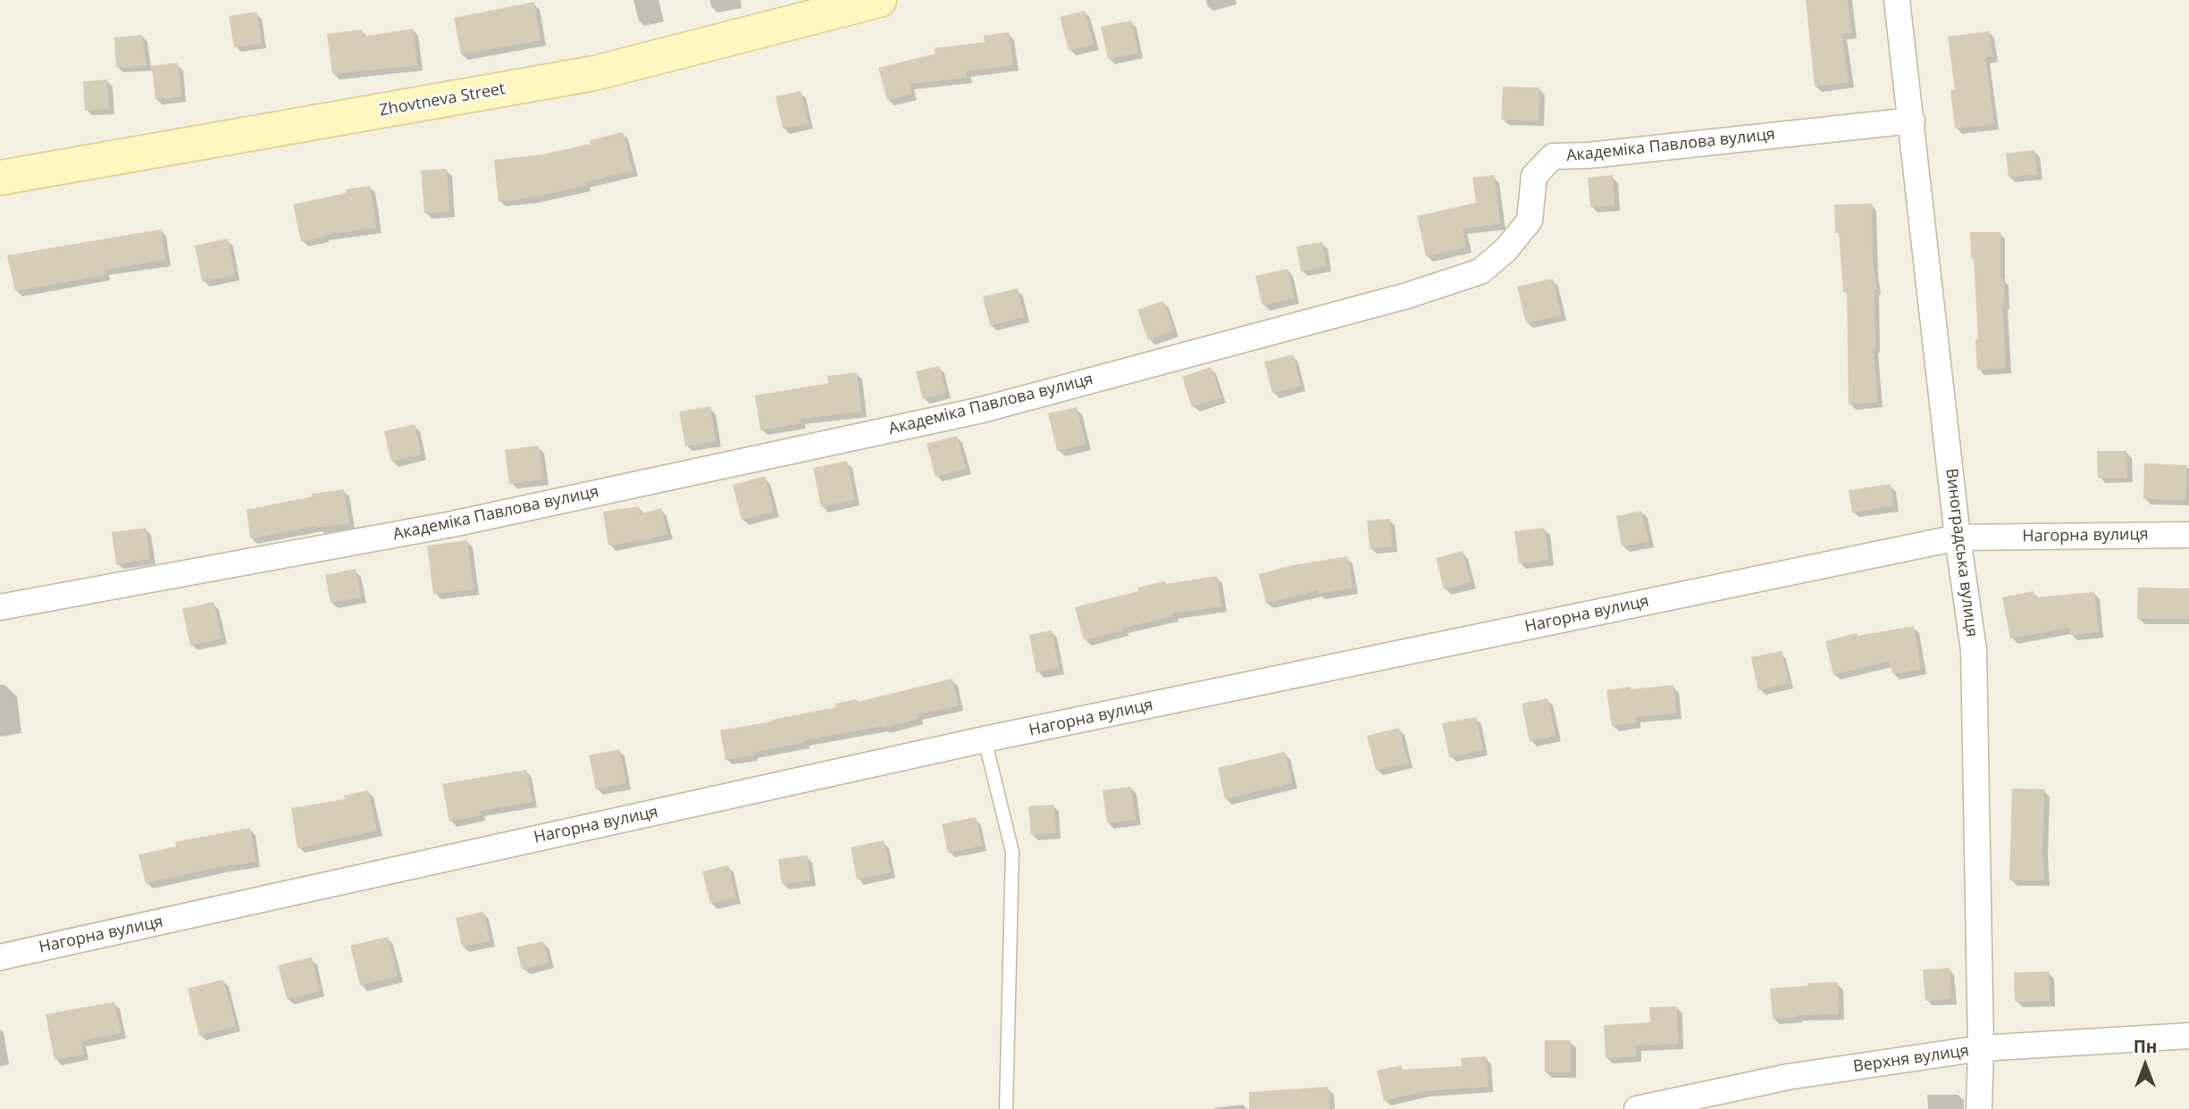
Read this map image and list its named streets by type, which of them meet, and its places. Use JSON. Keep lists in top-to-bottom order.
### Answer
{
  "streets": {
    "main road": ["Zhovtneva Street"],
    "street": [
      "Академіка Павлова вулиця",
      "Нагорна вулиця",
      "Виноградська вулиця",
      "Верхня вулиця"
    ]
  },
  "crossings": [
    ["Академіка Павлова вулиця", "Виноградська вулиця"],
    ["Нагорна вулиця", "Виноградська вулиця"],
    ["Виноградська вулиця", "Верхня вулиця"]
  ],
  "north": "top"
}
